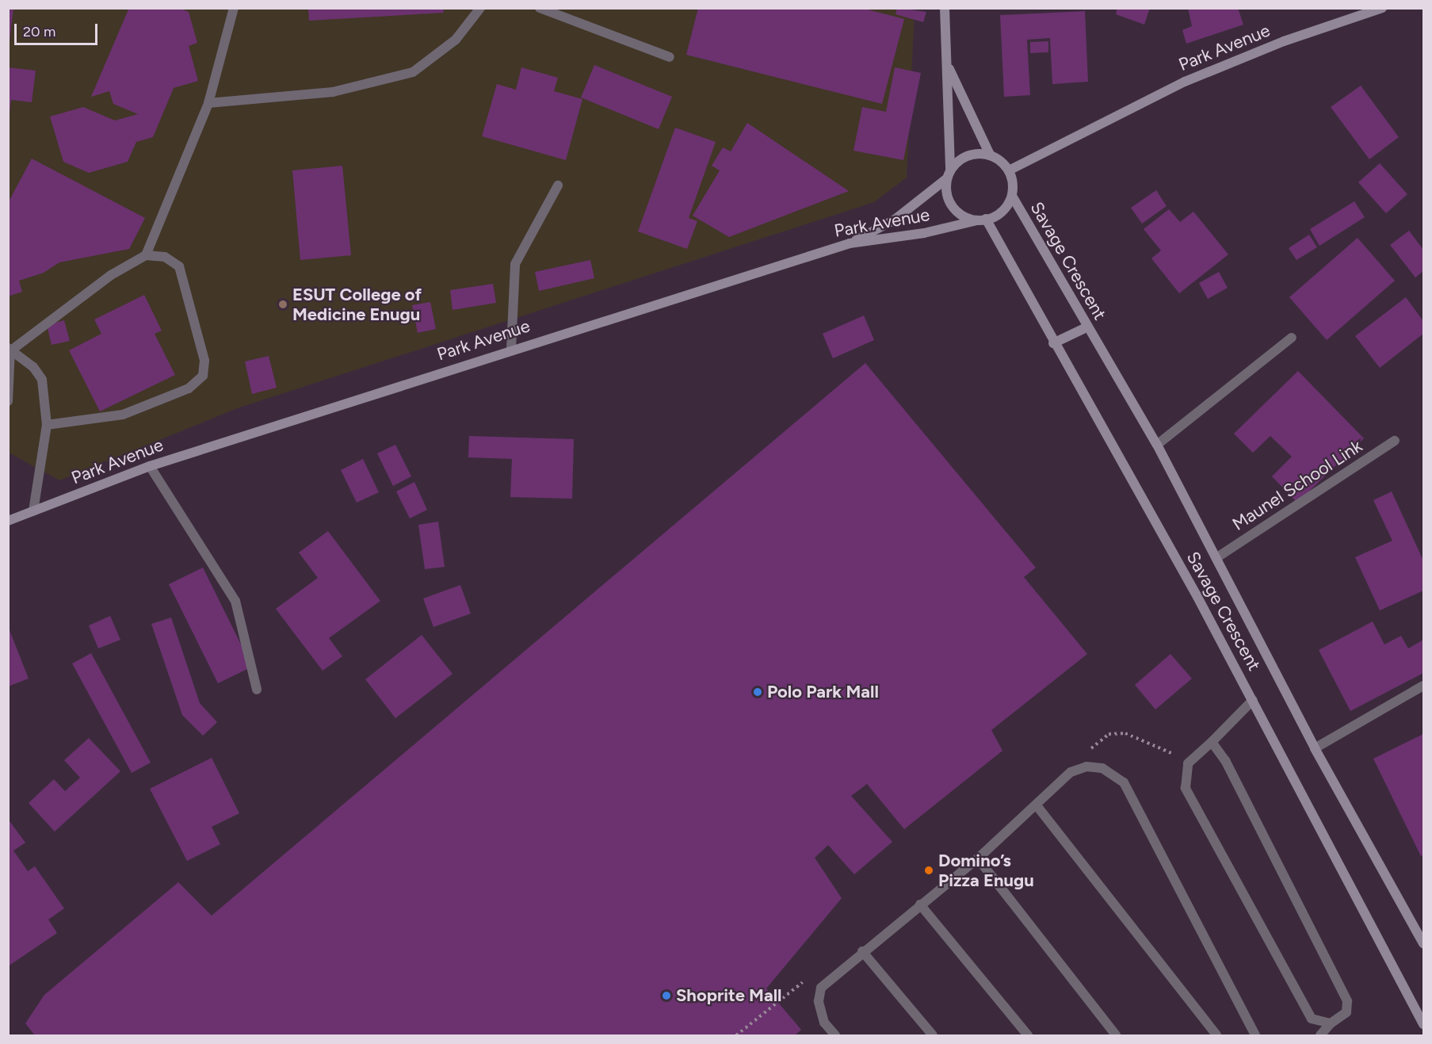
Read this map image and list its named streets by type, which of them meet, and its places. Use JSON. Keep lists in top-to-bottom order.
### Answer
{
  "streets": {
    "main road": ["Park Avenue", "Savage Crescent"],
    "street": ["Maunel School Link"]
  },
  "crossings": [
    ["Park Avenue", "Savage Crescent"],
    ["Savage Crescent", "Maunel School Link"]
  ],
  "places": [
    "ESUT College of Medicine Enugu",
    "Polo Park Mall",
    "Domino’s Pizza Enugu",
    "Shoprite Mall"
  ],
  "scale_bar": "20 m"
}
